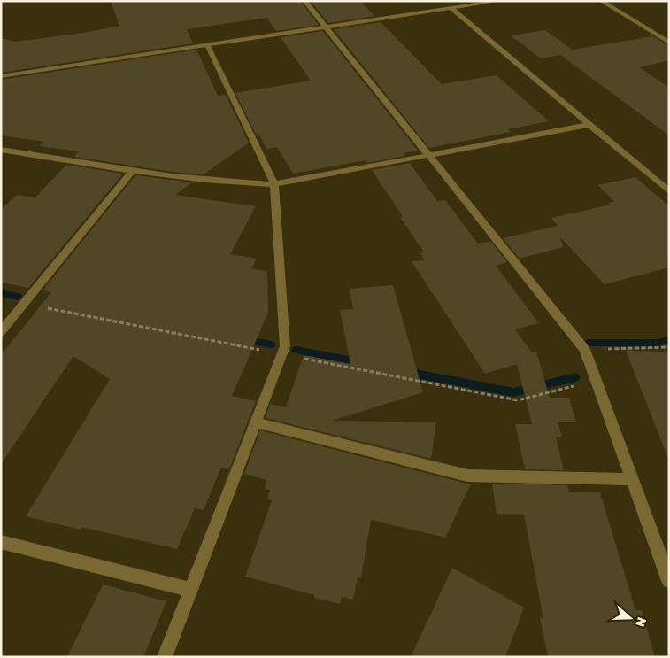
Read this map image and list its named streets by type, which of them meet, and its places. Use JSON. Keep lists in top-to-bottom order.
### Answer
{
  "north": "right"
}
